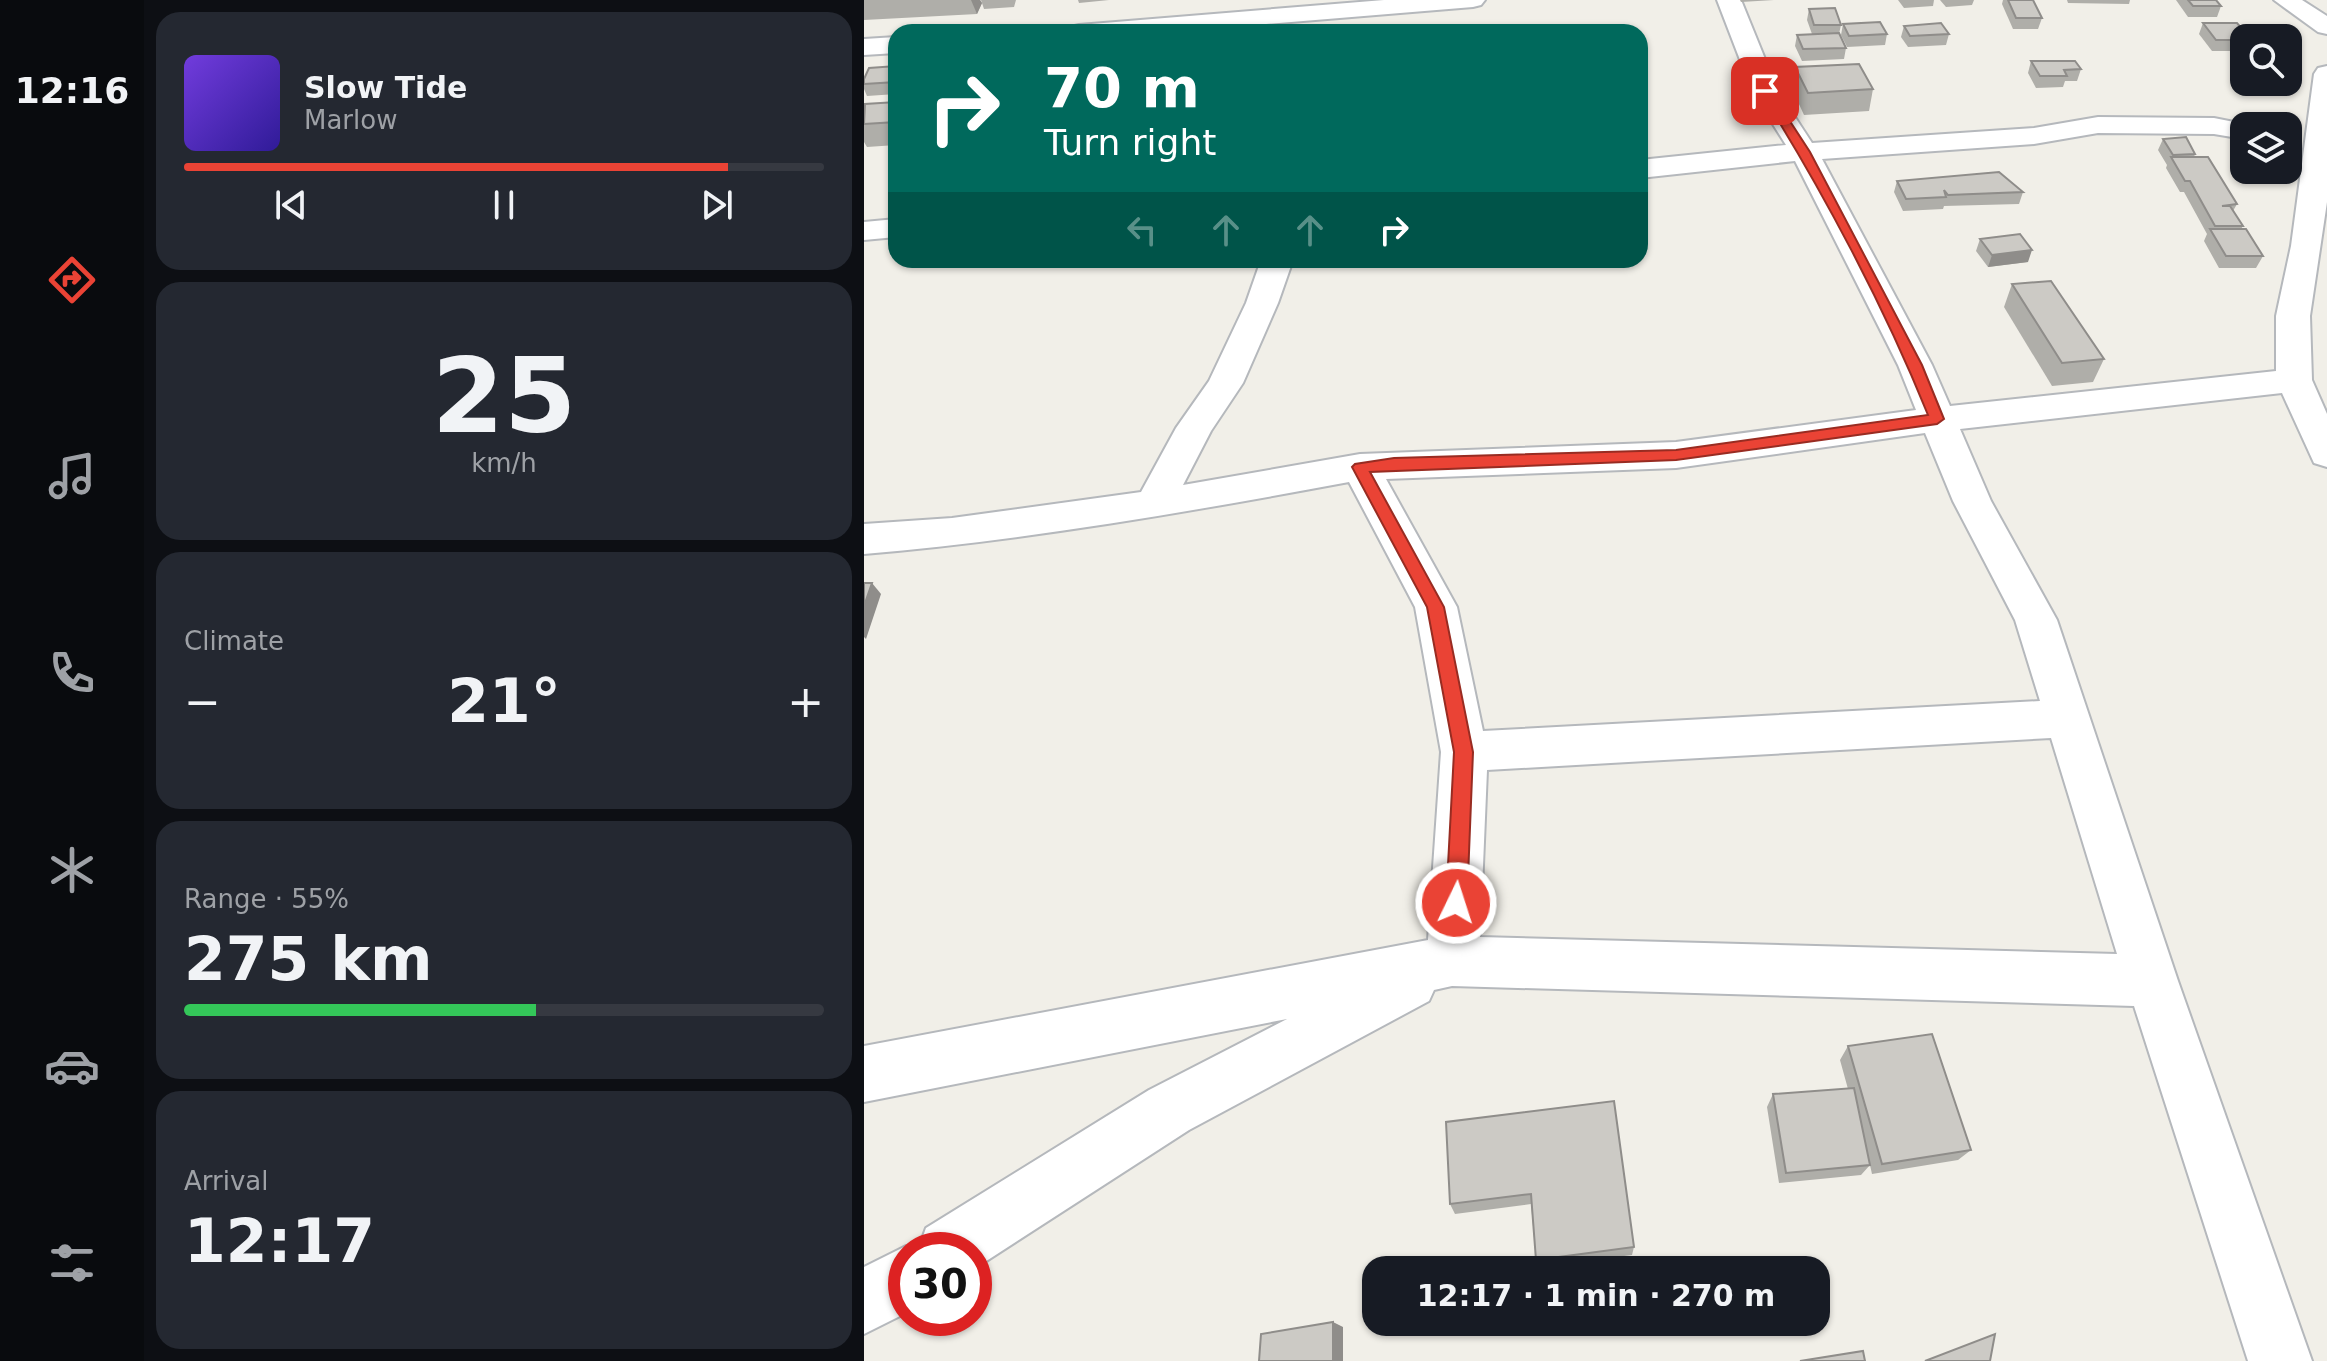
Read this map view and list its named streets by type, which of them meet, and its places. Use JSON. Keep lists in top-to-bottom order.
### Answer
{
  "page": {
    "tabs": "12:16",
    "turn": ["70 m", "Turn right"],
    "song": ["Slow Tide", "Marlow"],
    "tile": [
      ["25", "km/h"],
      "Climate",
      ["Range · 55%", "275 km"],
      ["Arrival", "12:17"]
    ],
    "heat": ["−", "21°", "+"],
    "limit": "30",
    "trip": "12:17 · 1 min · 270 m"
  }
}
